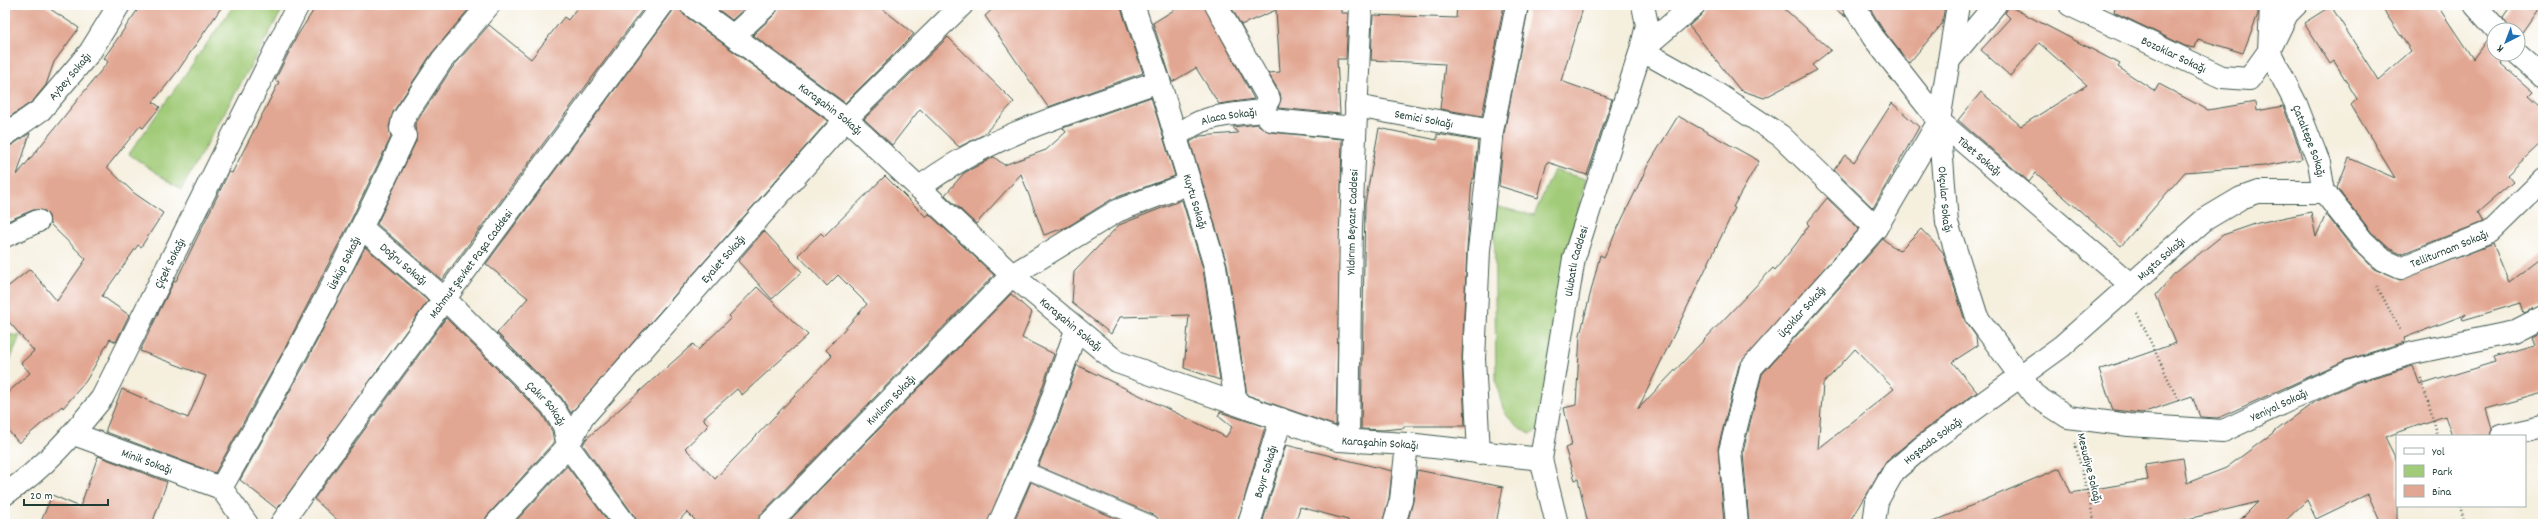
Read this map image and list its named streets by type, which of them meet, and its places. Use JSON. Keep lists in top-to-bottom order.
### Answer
{
  "streets": {
    "street": [
      "Bozoklar Sokağı",
      "Aybey Sokağı",
      "Karaşahin Sokağı",
      "Alaca Sokağı",
      "Semici Sokağı",
      "Çataltepe Sokağı",
      "Tibet Sokağı",
      "Okçular Sokağı",
      "Kuytu Sokağı",
      "Yıldırım Beyazıt Caddesi",
      "Telliturnam Sokağı",
      "Muşta Sokağı",
      "Eyalet Sokağı",
      "Çiçek Sokağı",
      "Üsküp Sokağı",
      "Ulubatlı Caddesi",
      "Doğru Sokağı",
      "Mahmut Şevket Paşa Caddesi",
      "Üçoklar Sokağı",
      "Kıvılcım Sokağı",
      "Yeniyol Sokağı",
      "Çakır Sokağı",
      "Hoşsada Sokağı",
      "Minik Sokağı",
      "Bayır Sokağı"
    ],
    "path": ["Mesudiye Sokağı"]
  },
  "crossings": [
    ["Bozoklar Sokağı", "Çataltepe Sokağı"],
    ["Karaşahin Sokağı", "Kuytu Sokağı"],
    ["Karaşahin Sokağı", "Yıldırım Beyazıt Caddesi"],
    ["Karaşahin Sokağı", "Eyalet Sokağı"],
    ["Karaşahin Sokağı", "Ulubatlı Caddesi"],
    ["Karaşahin Sokağı", "Kıvılcım Sokağı"],
    ["Karaşahin Sokağı", "Bayır Sokağı"],
    ["Alaca Sokağı", "Kuytu Sokağı"],
    ["Alaca Sokağı", "Yıldırım Beyazıt Caddesi"],
    ["Semici Sokağı", "Yıldırım Beyazıt Caddesi"],
    ["Çataltepe Sokağı", "Telliturnam Sokağı"],
    ["Çataltepe Sokağı", "Muşta Sokağı"],
    ["Tibet Sokağı", "Okçular Sokağı"],
    ["Tibet Sokağı", "Muşta Sokağı"],
    ["Tibet Sokağı", "Üçoklar Sokağı"],
    ["Okçular Sokağı", "Muşta Sokağı"],
    ["Okçular Sokağı", "Üçoklar Sokağı"],
    ["Okçular Sokağı", "Yeniyol Sokağı"],
    ["Okçular Sokağı", "Hoşsada Sokağı"],
    ["Kuytu Sokağı", "Kıvılcım Sokağı"],
    ["Muşta Sokağı", "Yeniyol Sokağı"],
    ["Muşta Sokağı", "Hoşsada Sokağı"],
    ["Eyalet Sokağı", "Çakır Sokağı"],
    ["Çiçek Sokağı", "Minik Sokağı"],
    ["Üsküp Sokağı", "Doğru Sokağı"],
    ["Üsküp Sokağı", "Minik Sokağı"],
    ["Doğru Sokağı", "Mahmut Şevket Paşa Caddesi"],
    ["Doğru Sokağı", "Çakır Sokağı"],
    ["Mahmut Şevket Paşa Caddesi", "Çakır Sokağı"],
    ["Yeniyol Sokağı", "Hoşsada Sokağı"],
    ["Yeniyol Sokağı", "Mesudiye Sokağı"]
  ],
  "legend": ["Yol", "Park", "Bina"],
  "scale_bar": "20 m",
  "north": "bottom left"
}
